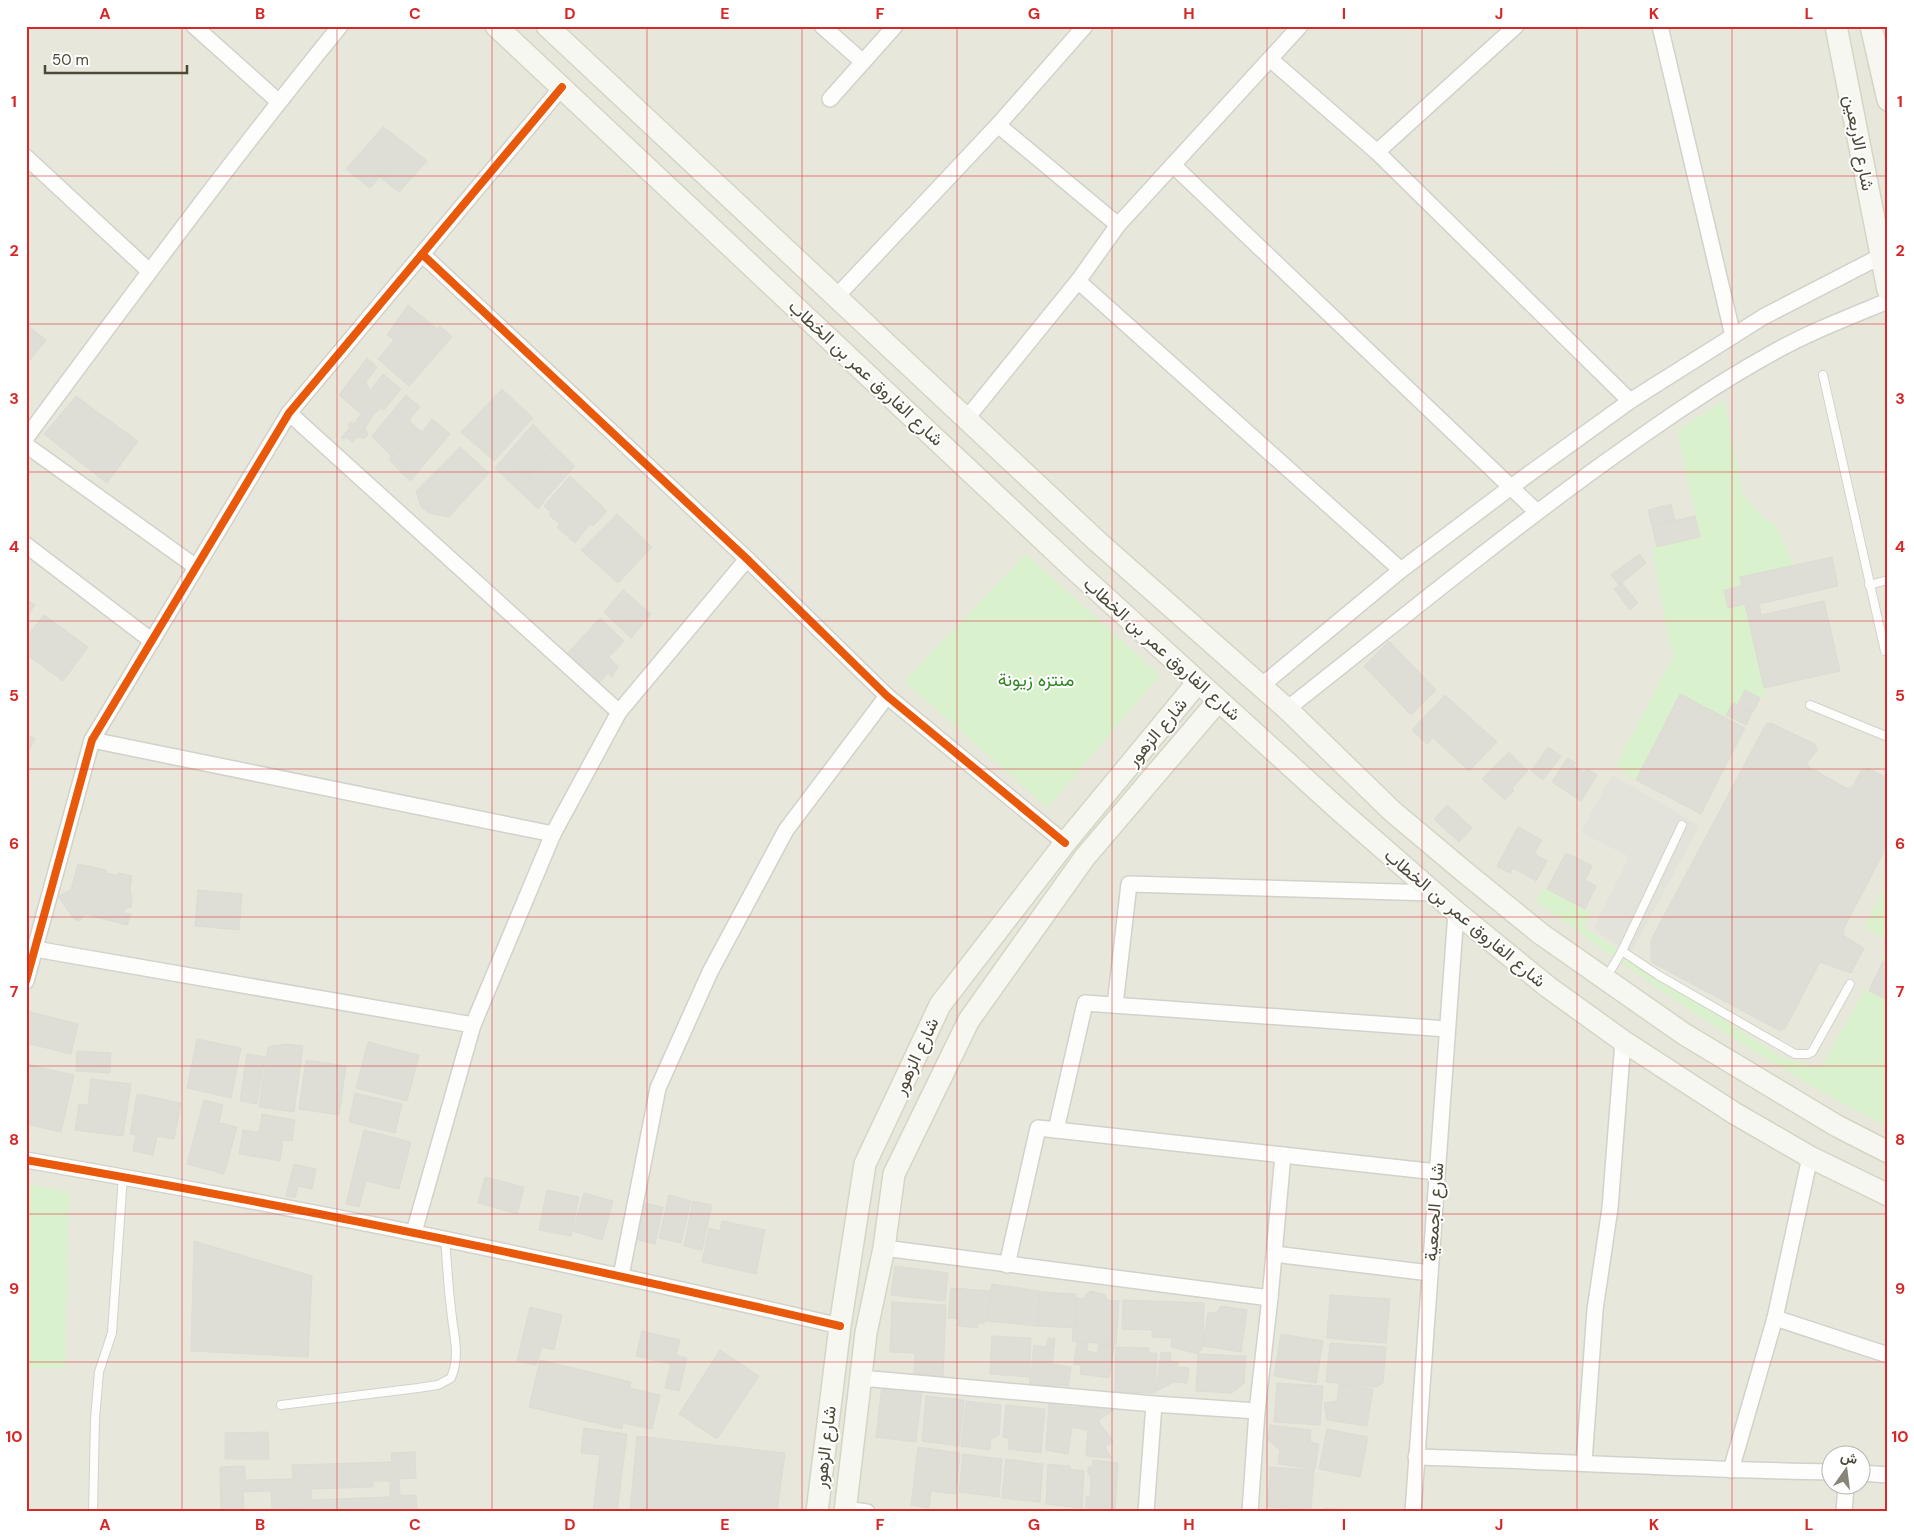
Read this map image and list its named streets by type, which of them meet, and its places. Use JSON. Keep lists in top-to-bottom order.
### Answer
{
  "streets": {
    "main road": ["شارع الاربعين", "شارع الفاروق عمر بن الخطاب", "شارع الزهور"],
    "street": ["شارع الجمعية"]
  },
  "crossings": [
    ["شارع الفاروق عمر بن الخطاب", "شارع الزهور"],
    ["شارع الفاروق عمر بن الخطاب", "شارع الجمعية"]
  ],
  "parks": ["منتزه زيونة"],
  "scale_bar": "50 m",
  "north": "top",
  "grid": {
    "columns": [
      "A",
      "B",
      "C",
      "D",
      "E",
      "F",
      "G",
      "H",
      "I",
      "J",
      "K",
      "L"
    ],
    "rows": [
      "1",
      "2",
      "3",
      "4",
      "5",
      "6",
      "7",
      "8",
      "9",
      "10"
    ]
  }
}
